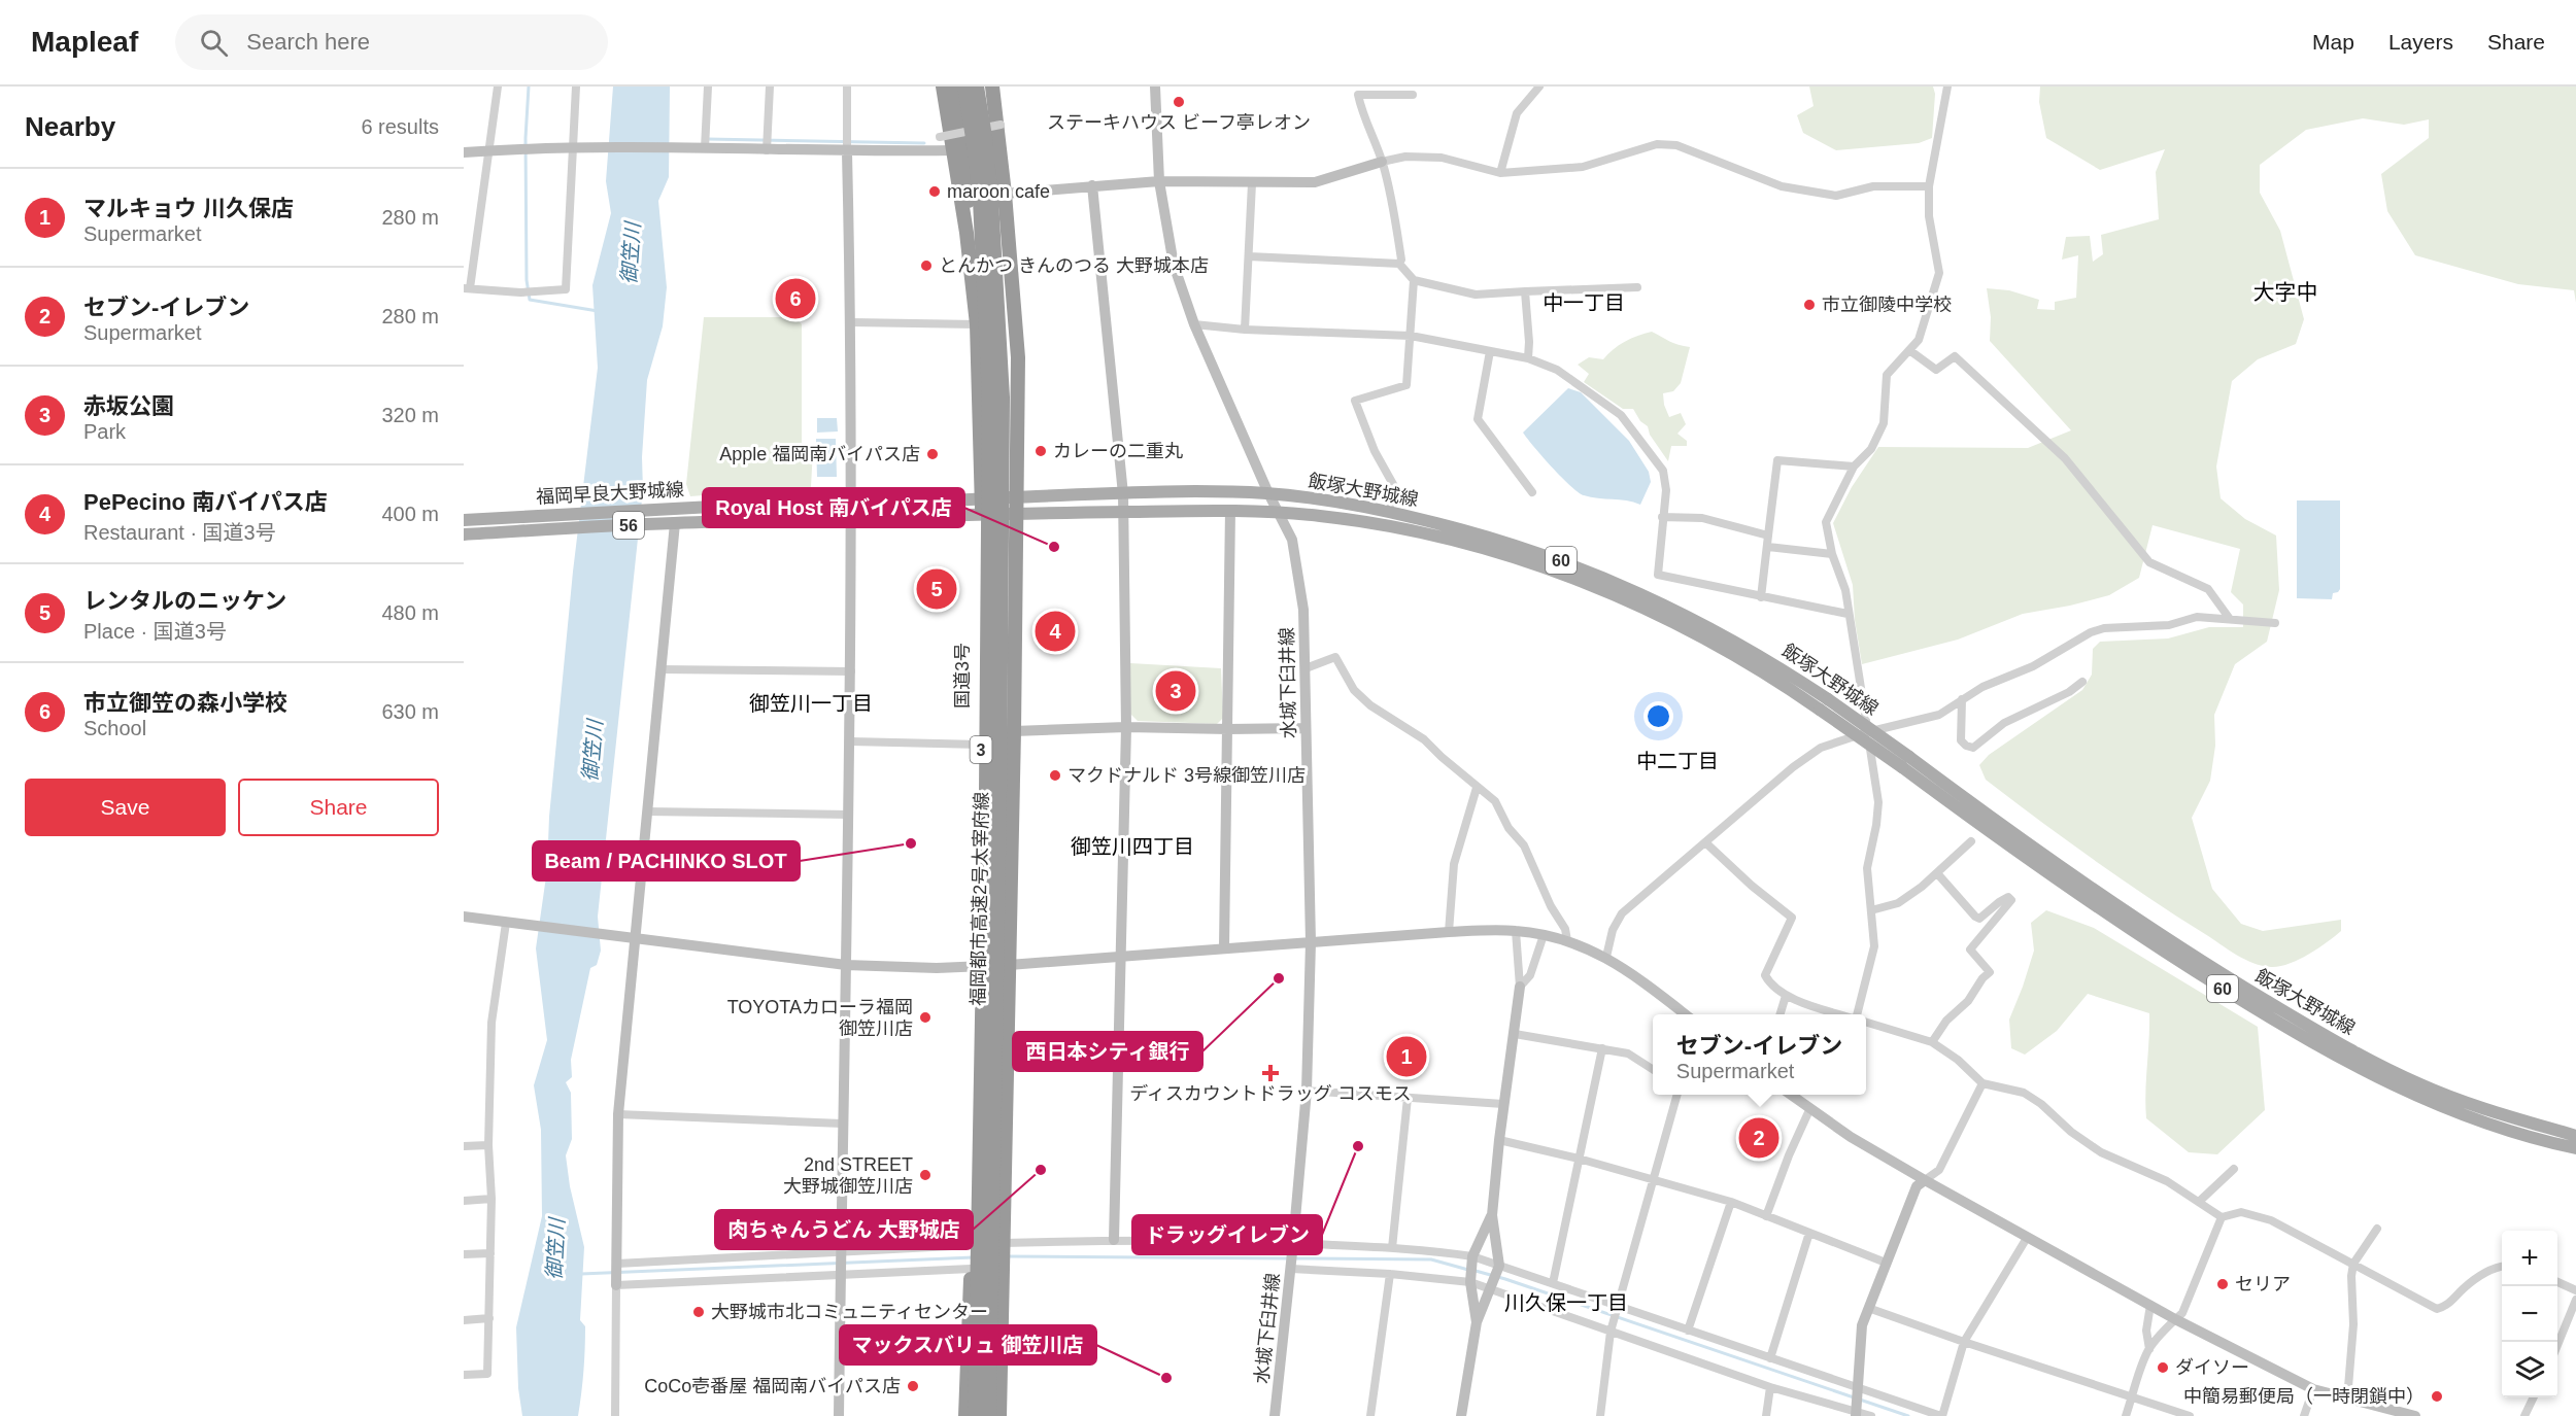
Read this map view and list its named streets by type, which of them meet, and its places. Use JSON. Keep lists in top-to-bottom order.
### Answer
{
  "streets": {
    "highway": ["国道3号", "3", "福岡都市高速2号太宰府線"],
    "main road": [
      "飯塚大野城線",
      "福岡早良大野城線",
      "56",
      "60"
    ],
    "street": ["水城下臼井線"]
  },
  "crossings": [
    ["飯塚大野城線", "福岡早良大野城線"],
    ["飯塚大野城線", "国道3号"],
    ["飯塚大野城線", "水城下臼井線"],
    ["飯塚大野城線", "3"],
    ["福岡早良大野城線", "国道3号"]
  ],
  "districts": [
    "大字中",
    "中一丁目",
    "御笠川一丁目",
    "中二丁目",
    "御笠川四丁目",
    "川久保一丁目"
  ],
  "water": ["御笠川"],
  "places": {
    "other": [
      "ステーキハウス ビーフ亭レオン",
      "maroon cafe",
      "とんかつ きんのつる 大野城本店",
      "市立御陵中学校",
      "カレーの二重丸",
      "Apple 福岡南バイパス店",
      "Royal Host 南バイパス店",
      "マクドナルド 3号線御笠川店",
      "Beam / PACHINKO SLOT",
      "西日本シティ銀行",
      "TOYOTAカローラ福岡 御笠川店",
      "ドラッグイレブン",
      "肉ちゃんうどん 大野城店",
      "2nd STREET 大野城御笠川店",
      "セリア",
      "大野城市北コミュニティセンター",
      "ダイソー",
      "マックスバリュ 御笠川店",
      "CoCo壱番屋 福岡南バイパス店",
      "中簡易郵便局（一時閉鎖中）"
    ],
    "health": ["ディスカウントドラッグ コスモス"]
  },
  "page": {
    "header": "Mapleaf",
    "search": "Search here",
    "nav": ["Map", "Layers", "Share"],
    "heading": ["Nearby", "6 results"],
    "list": [
      {
        "mark": "1",
        "name": "マルキョウ 川久保店",
        "note": "Supermarket",
        "value": "280 m"
      },
      {
        "mark": "2",
        "name": "セブン-イレブン",
        "note": "Supermarket",
        "value": "280 m"
      },
      {
        "mark": "3",
        "name": "赤坂公園",
        "note": "Park",
        "value": "320 m"
      },
      {
        "mark": "4",
        "name": "PePecino 南バイパス店",
        "note": "Restaurant · 国道3号",
        "value": "400 m"
      },
      {
        "mark": "5",
        "name": "レンタルのニッケン",
        "note": "Place · 国道3号",
        "value": "480 m"
      },
      {
        "mark": "6",
        "name": "市立御笠の森小学校",
        "note": "School",
        "value": "630 m"
      }
    ],
    "pins": [
      "6",
      "5",
      "4",
      "3",
      "1",
      "2"
    ],
    "buttons": ["Save", "Share"],
    "popup": ["セブン-イレブン", "Supermarket"],
    "map_buttons": ["+", "−"]
  }
}
